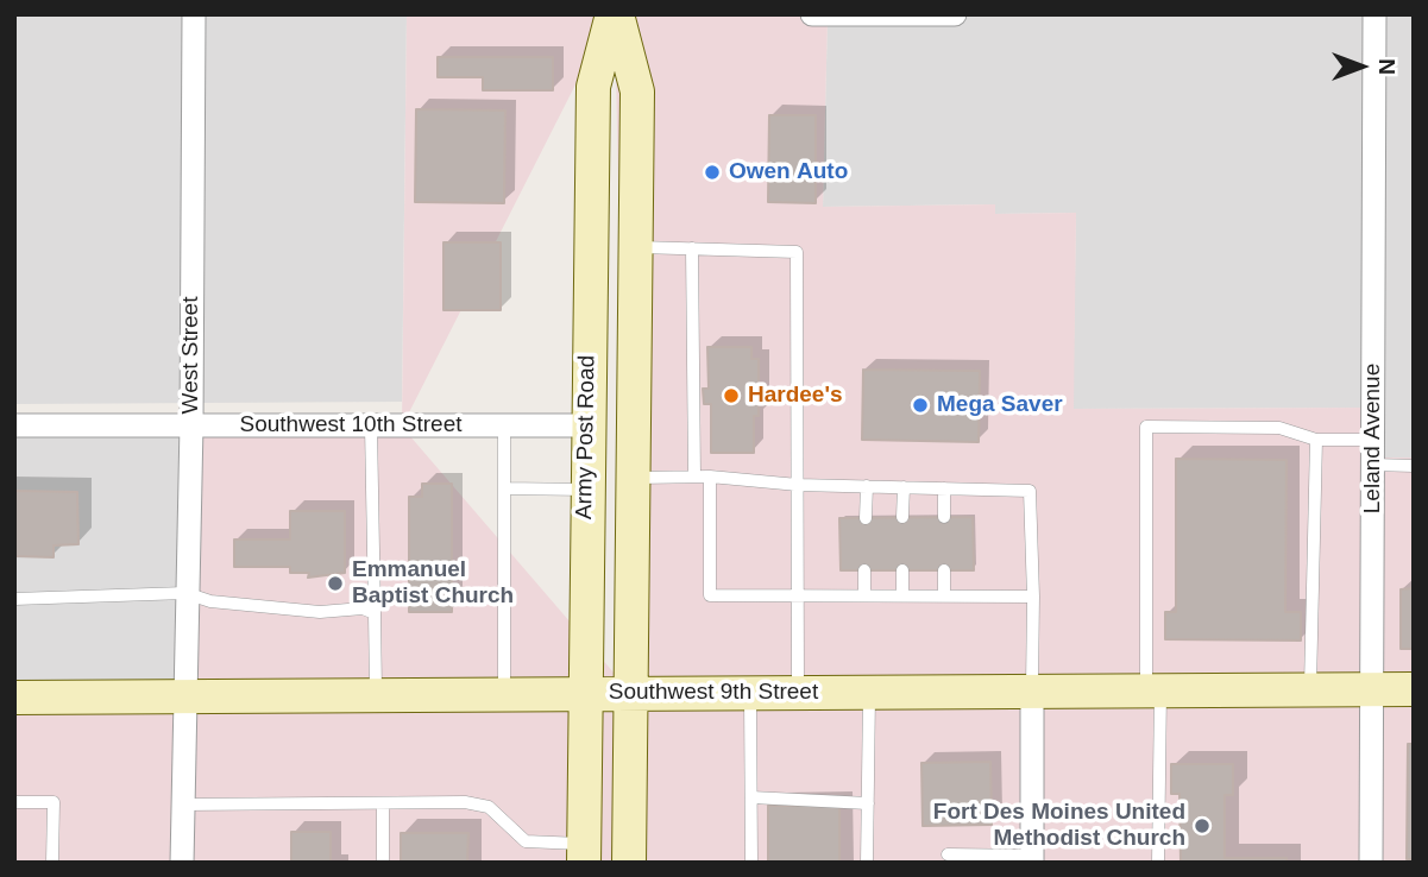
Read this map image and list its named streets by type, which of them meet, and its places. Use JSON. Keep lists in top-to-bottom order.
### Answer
{
  "streets": {
    "main road": ["Army Post Road", "Southwest 9th Street"],
    "street": ["West Street", "Southwest 10th Street", "Leland Avenue"]
  },
  "crossings": [
    ["West Street", "Southwest 10th Street"],
    ["West Street", "Southwest 9th Street"],
    ["Southwest 10th Street", "Army Post Road"],
    ["Army Post Road", "Southwest 9th Street"],
    ["Leland Avenue", "Southwest 9th Street"]
  ],
  "places": [
    "Owen Auto",
    "Hardee's",
    "Mega Saver",
    "Emmanuel Baptist Church",
    "Fort Des Moines United Methodist Church"
  ],
  "north": "right"
}
